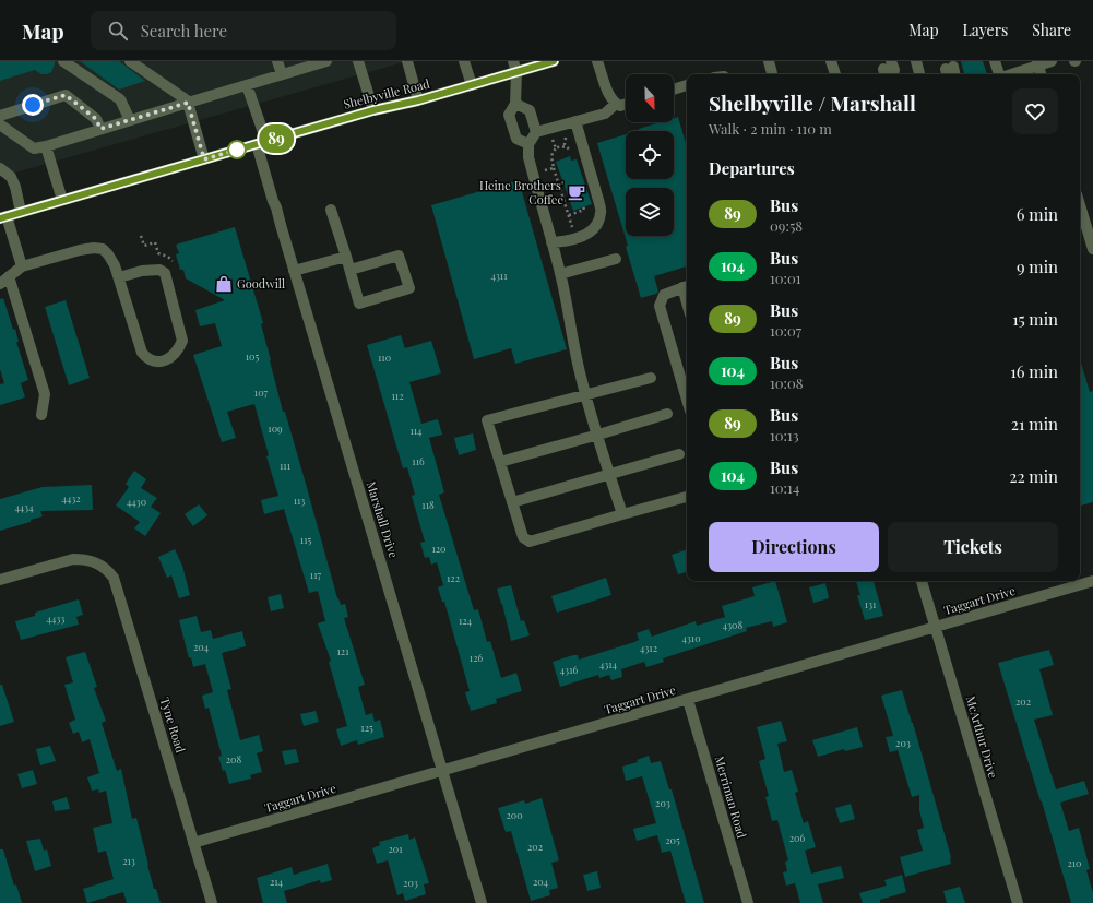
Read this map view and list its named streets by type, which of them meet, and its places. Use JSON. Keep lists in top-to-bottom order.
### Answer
{
  "streets": {
    "main road": ["Shelbyville Road"],
    "street": [
      "Marshall Drive",
      "Taggart Drive",
      "Tyne Road",
      "McArthur Drive",
      "Merriman Road"
    ]
  },
  "crossings": [
    ["Shelbyville Road", "Marshall Drive"],
    ["Marshall Drive", "Taggart Drive"],
    ["Taggart Drive", "Tyne Road"],
    ["Taggart Drive", "McArthur Drive"],
    ["Taggart Drive", "Merriman Road"]
  ],
  "places": {
    "cafe": ["Heine Brothers' Coffee"],
    "shop": ["Goodwill"]
  },
  "lines": ["bus line 89"],
  "house_numbers": [
    "4311",
    "105",
    "110",
    "107",
    "112",
    "109",
    "114",
    "116",
    "111",
    "4432",
    "113",
    "4430",
    "118",
    "4434",
    "115",
    "120",
    "117",
    "122",
    "131",
    "4433",
    "124",
    "4308",
    "4310",
    "204",
    "4312",
    "121",
    "126",
    "4314",
    "4316",
    "202",
    "125",
    "203",
    "208",
    "203",
    "200",
    "206",
    "205",
    "202",
    "201",
    "213",
    "210",
    "214",
    "204",
    "203"
  ],
  "north": "bottom",
  "page": {
    "header": "Map",
    "search": "Search here",
    "nav": ["Map", "Layers", "Share"],
    "on_map": "89",
    "heading": [
      ["Shelbyville / Marshall", "Walk · 2 min · 110 m"],
      "Departures"
    ],
    "list": [
      {
        "mark": "89",
        "name": "Bus",
        "note": "09:58",
        "value": "6 min"
      },
      {
        "mark": "104",
        "name": "Bus",
        "note": "10:01",
        "value": "9 min"
      },
      {
        "mark": "89",
        "name": "Bus",
        "note": "10:07",
        "value": "15 min"
      },
      {
        "mark": "104",
        "name": "Bus",
        "note": "10:08",
        "value": "16 min"
      },
      {
        "mark": "89",
        "name": "Bus",
        "note": "10:13",
        "value": "21 min"
      },
      {
        "mark": "104",
        "name": "Bus",
        "note": "10:14",
        "value": "22 min"
      }
    ],
    "buttons": ["Directions", "Tickets"]
  }
}
